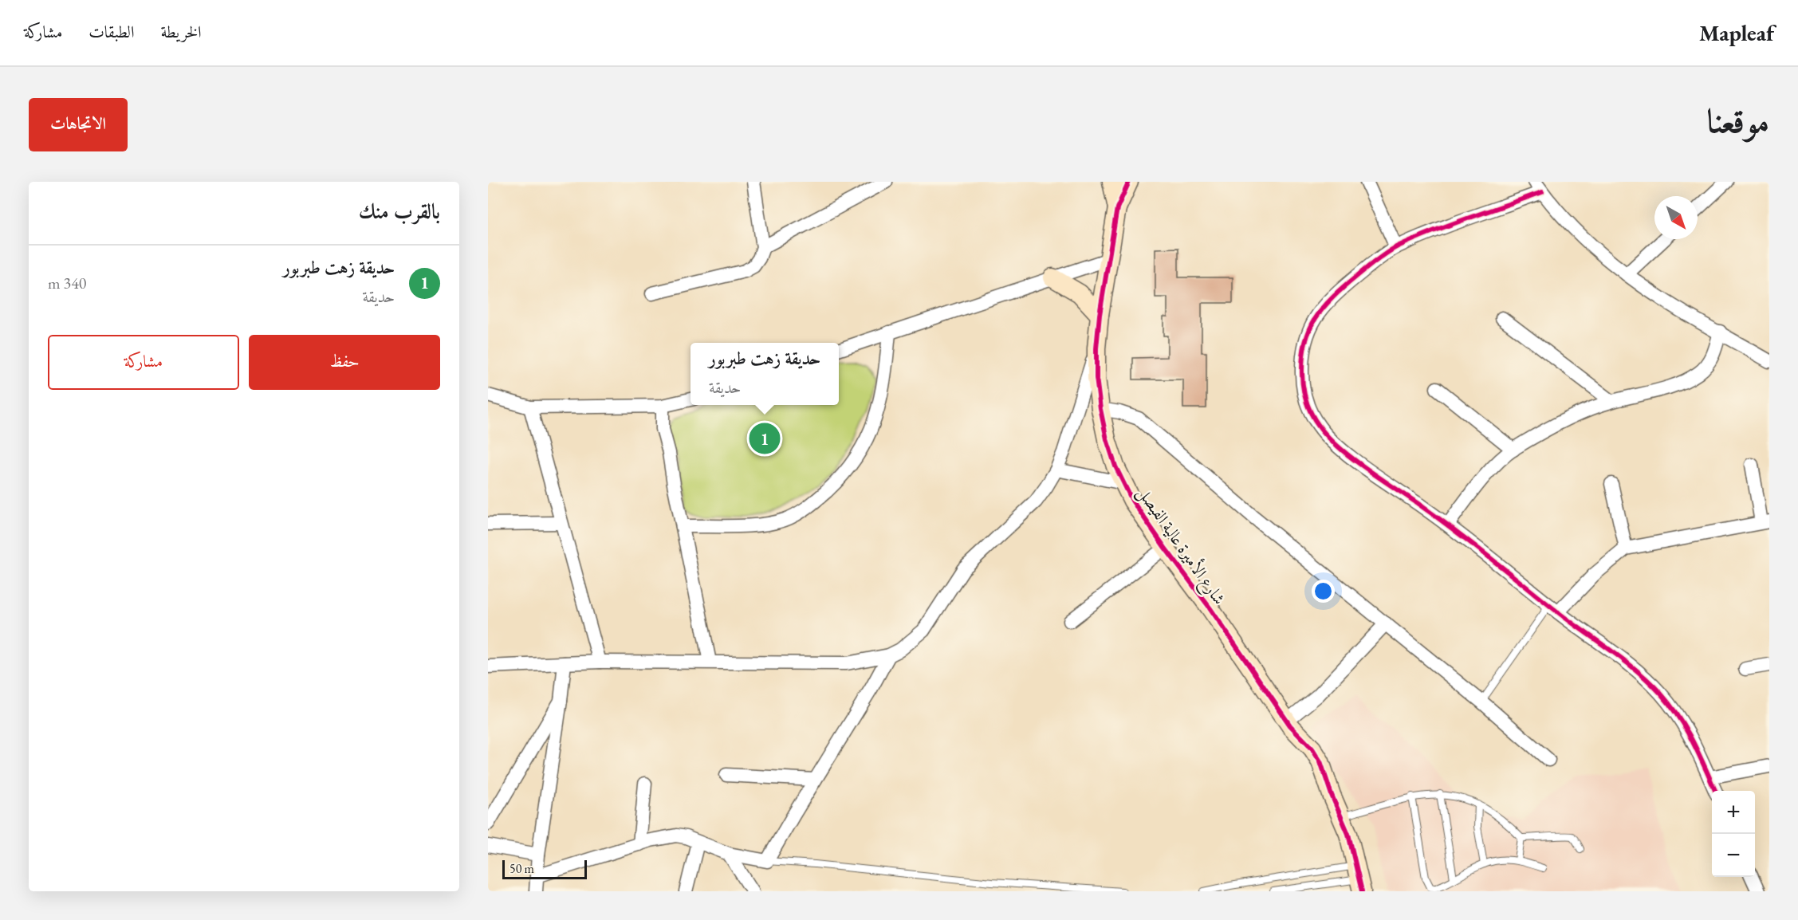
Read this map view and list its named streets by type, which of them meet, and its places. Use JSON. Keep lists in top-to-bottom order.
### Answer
{
  "streets": {
    "street": ["شارع الأميرة عالية الفيصل"]
  },
  "scale_bar": "50 m",
  "north": "bottom right",
  "page": {
    "header": "Mapleaf",
    "nav": ["الخريطة", "الطبقات", "مشاركة"],
    "title": "موقعنا",
    "buttons": [
      "الاتجاهات",
      ["حفظ", "مشاركة"]
    ],
    "heading": "بالقرب منك",
    "list": [
      {
        "mark": "1",
        "name": "حديقة زهت طبربور",
        "note": "حديقة",
        "value": "340 m"
      }
    ],
    "popup": ["حديقة زهت طبربور", "حديقة"],
    "pins": "1",
    "map_buttons": ["+", "−"],
    "scale": "50 m"
  }
}
